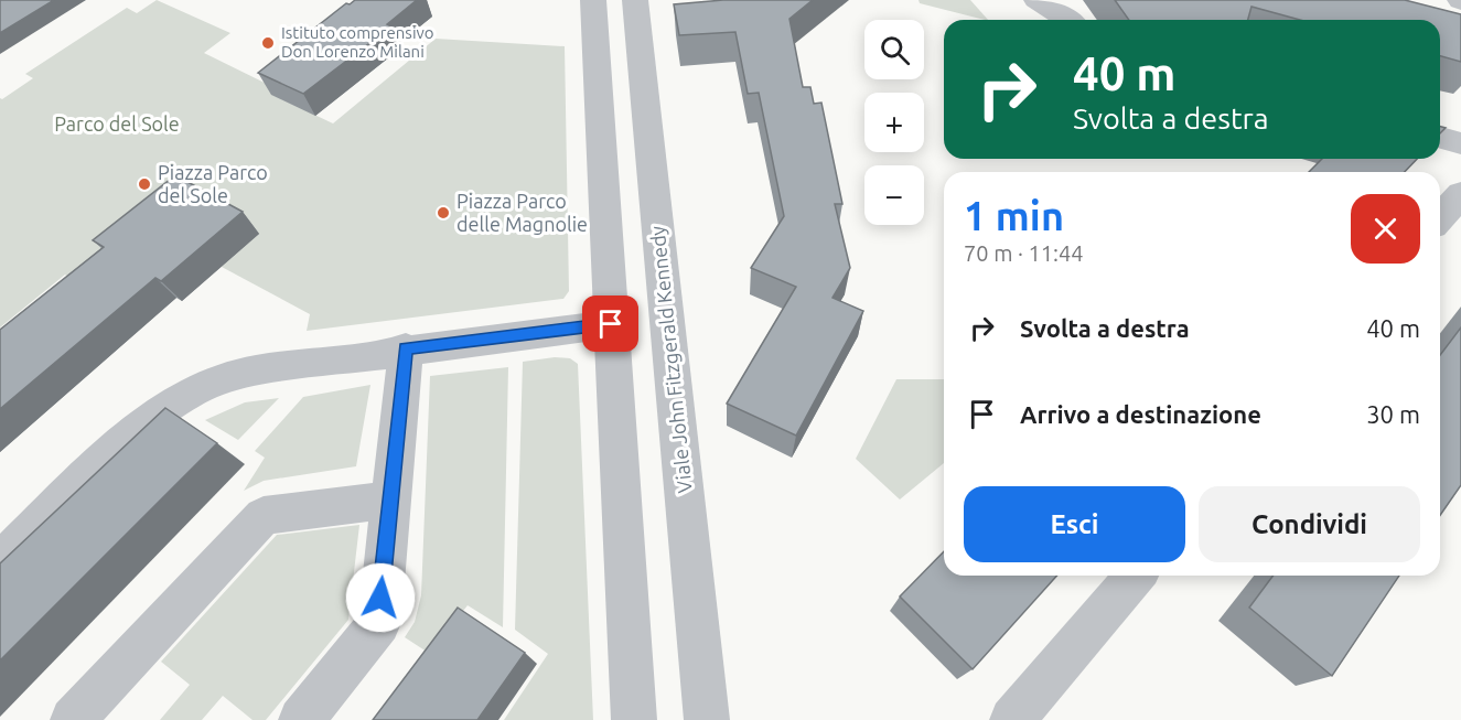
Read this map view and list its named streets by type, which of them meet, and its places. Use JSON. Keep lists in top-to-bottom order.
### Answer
{
  "streets": {
    "street": ["Viale John Fitzgerald Kennedy"]
  },
  "parks": ["Parco del Sole"],
  "places": ["Istituto comprensivo Don Lorenzo Milani", "Piazza Parco del Sole", "Piazza Parco delle Magnolie"],
  "page": {
    "map_buttons": ["+", "−"],
    "turn": ["40 m", "Svolta a destra"],
    "heading": ["1 min", "70 m · 11:44"],
    "list": [
      {
        "name": "Svolta a destra",
        "value": "40 m"
      },
      {
        "name": "Arrivo a destinazione",
        "value": "30 m"
      }
    ],
    "buttons": ["Esci", "Condividi"]
  }
}
